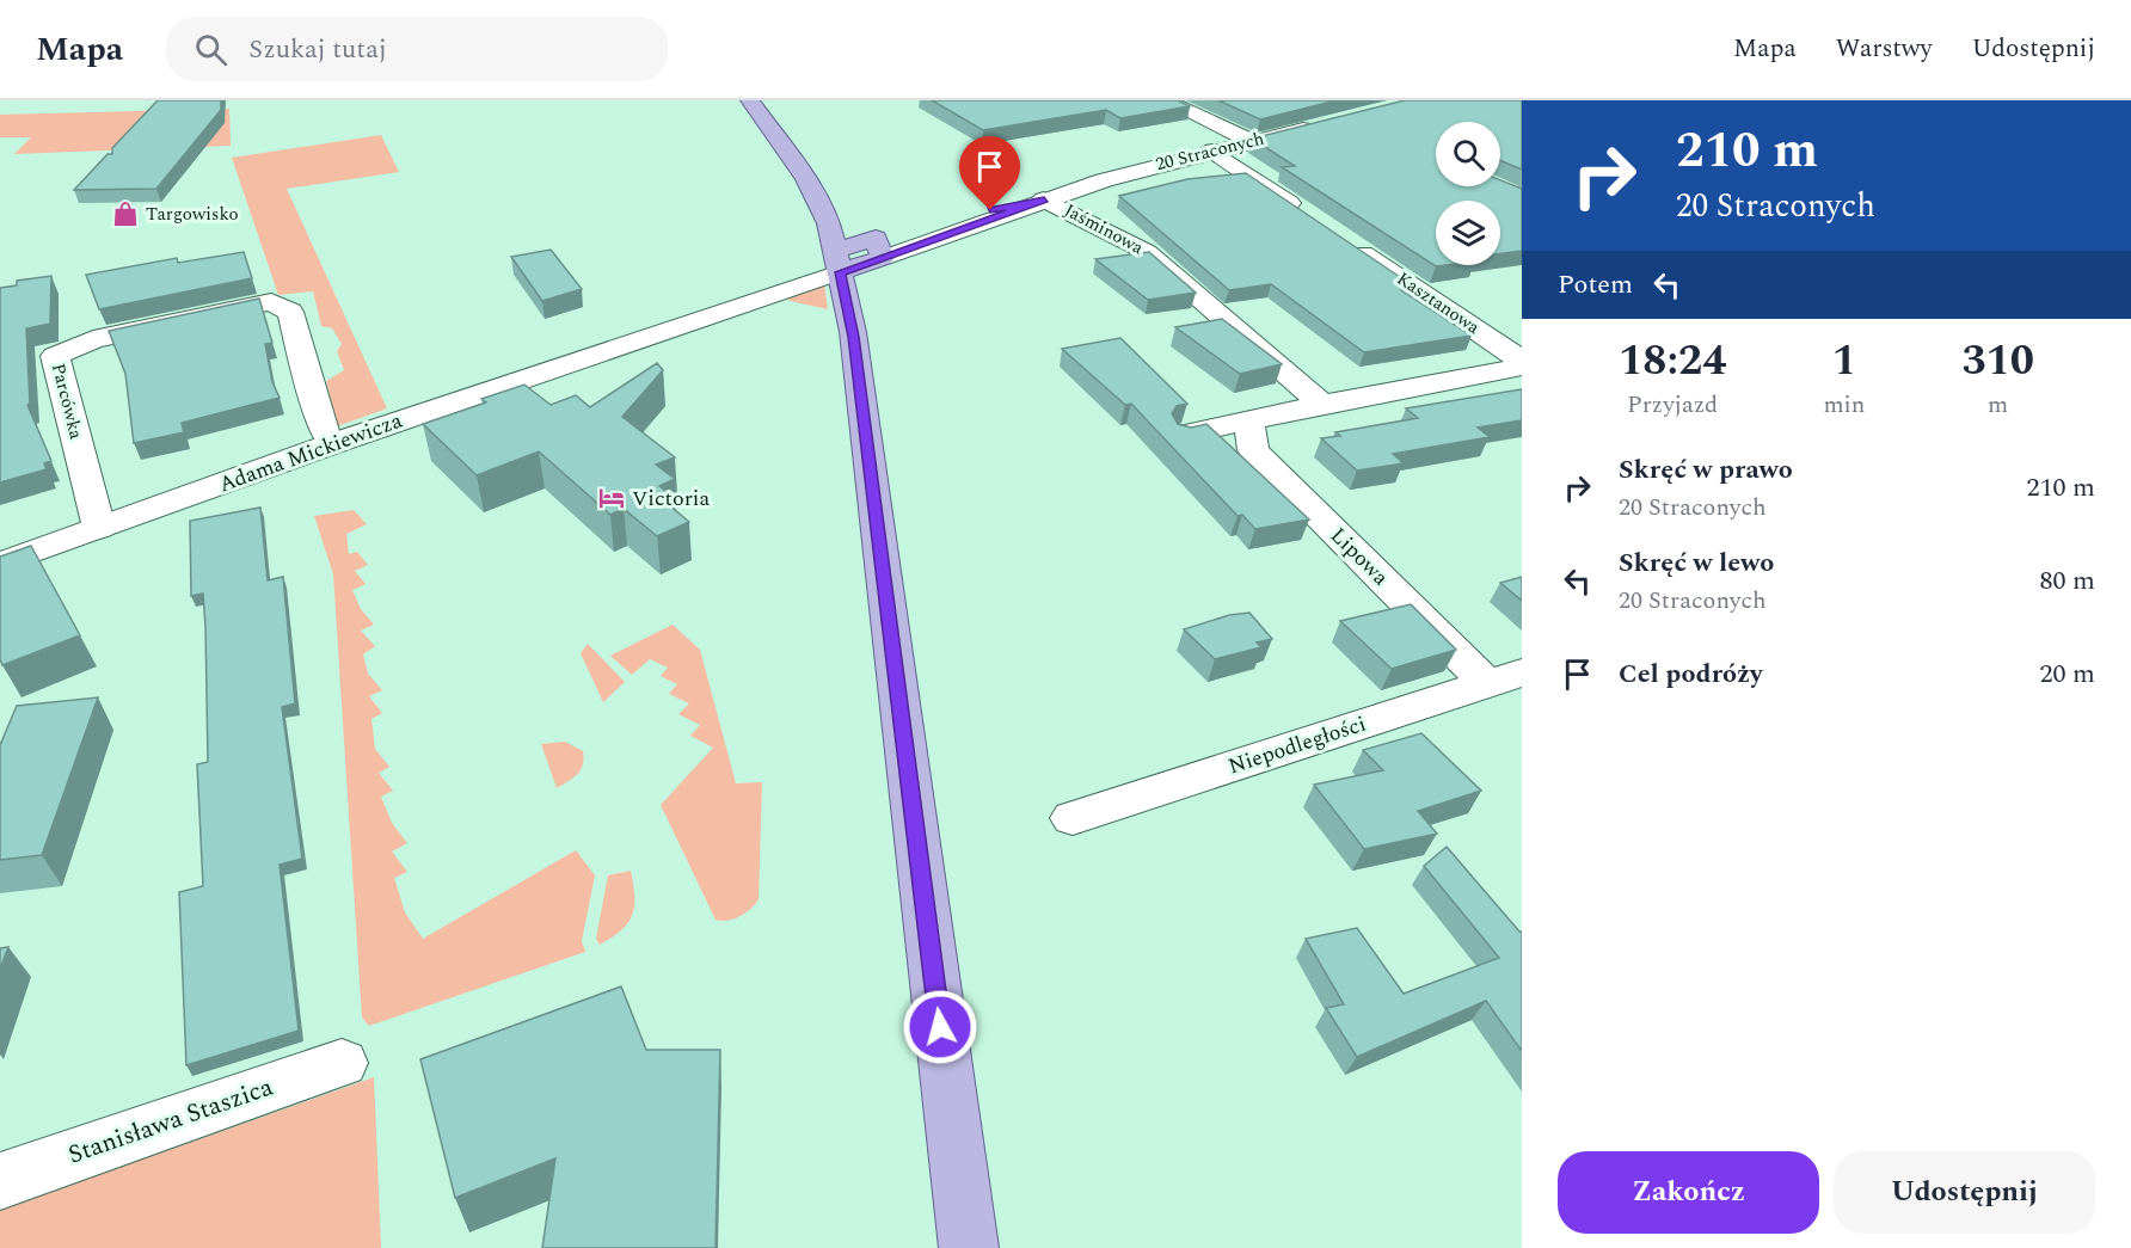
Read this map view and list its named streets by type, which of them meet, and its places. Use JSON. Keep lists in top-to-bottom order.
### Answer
{
  "streets": {
    "main road": ["20 Straconych"],
    "street": [
      "Jaśminowa",
      "Kasztanowa",
      "Parcówka",
      "Adama Mickiewicza",
      "Lipowa",
      "Niepodległości",
      "Stanisława Staszica"
    ]
  },
  "crossings": [
    ["20 Straconych", "Jaśminowa"],
    ["20 Straconych", "Adama Mickiewicza"],
    ["Parcówka", "Adama Mickiewicza"],
    ["Lipowa", "Niepodległości"]
  ],
  "places": {
    "shop": ["Targowisko"],
    "hotel": ["Victoria"]
  },
  "page": {
    "header": "Mapa",
    "search": "Szukaj tutaj",
    "nav": ["Mapa", "Warstwy", "Udostępnij"],
    "turn": ["210 m", "20 Straconych"],
    "then": "Potem",
    "eta": [
      "18:24",
      "Przyjazd",
      "1",
      "min",
      "310",
      "m"
    ],
    "list": [
      {
        "name": "Skręć w prawo",
        "note": "20 Straconych",
        "value": "210 m"
      },
      {
        "name": "Skręć w lewo",
        "note": "20 Straconych",
        "value": "80 m"
      },
      {
        "name": "Cel podróży",
        "value": "20 m"
      }
    ],
    "buttons": ["Zakończ", "Udostępnij"]
  }
}
